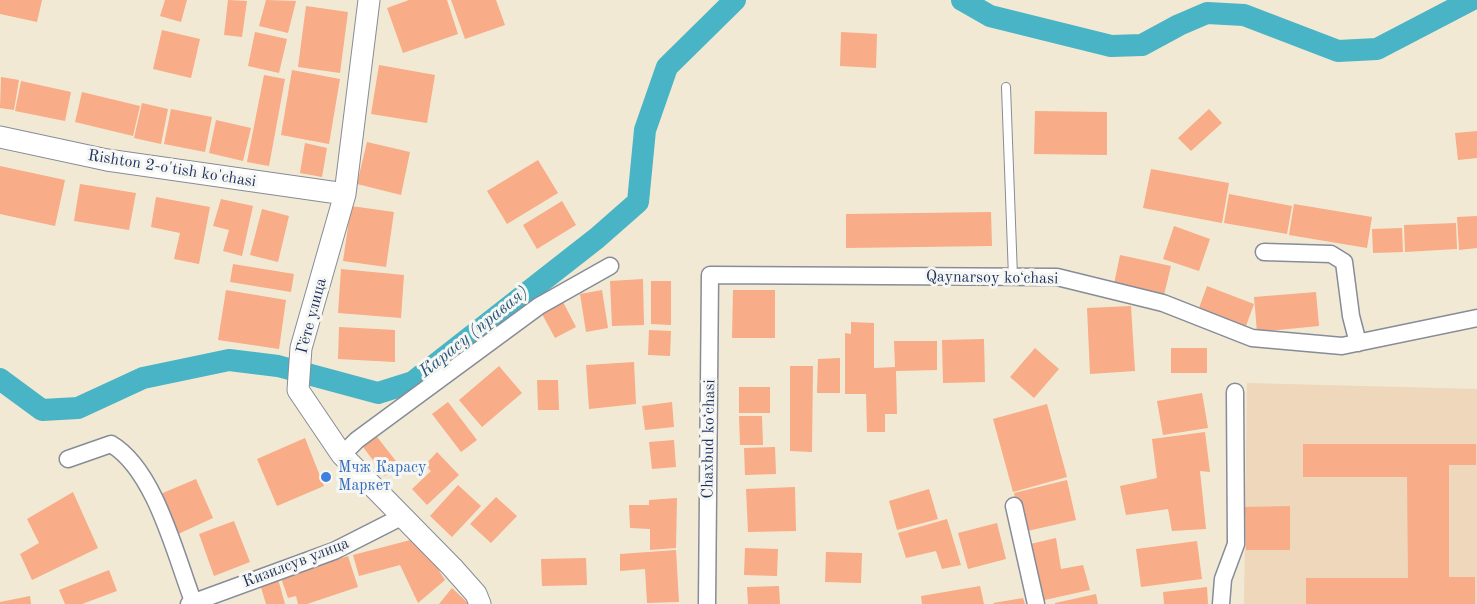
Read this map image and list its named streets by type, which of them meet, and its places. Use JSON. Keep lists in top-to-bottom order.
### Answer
{
  "streets": {
    "street": [
      "Rishton 2-o'tish ko'chasi",
      "Qaynarsoy koʻchasi",
      "Гёте улица",
      "Chaxbud koʻchasi",
      "Кизилсув улица"
    ]
  },
  "crossings": [
    ["Rishton 2-o'tish ko'chasi", "Гёте улица"],
    ["Qaynarsoy koʻchasi", "Chaxbud koʻchasi"],
    ["Гёте улица", "Кизилсув улица"]
  ],
  "water": ["Карасу (правая)"],
  "places": ["Мчж Карасу Маркет"]
}
